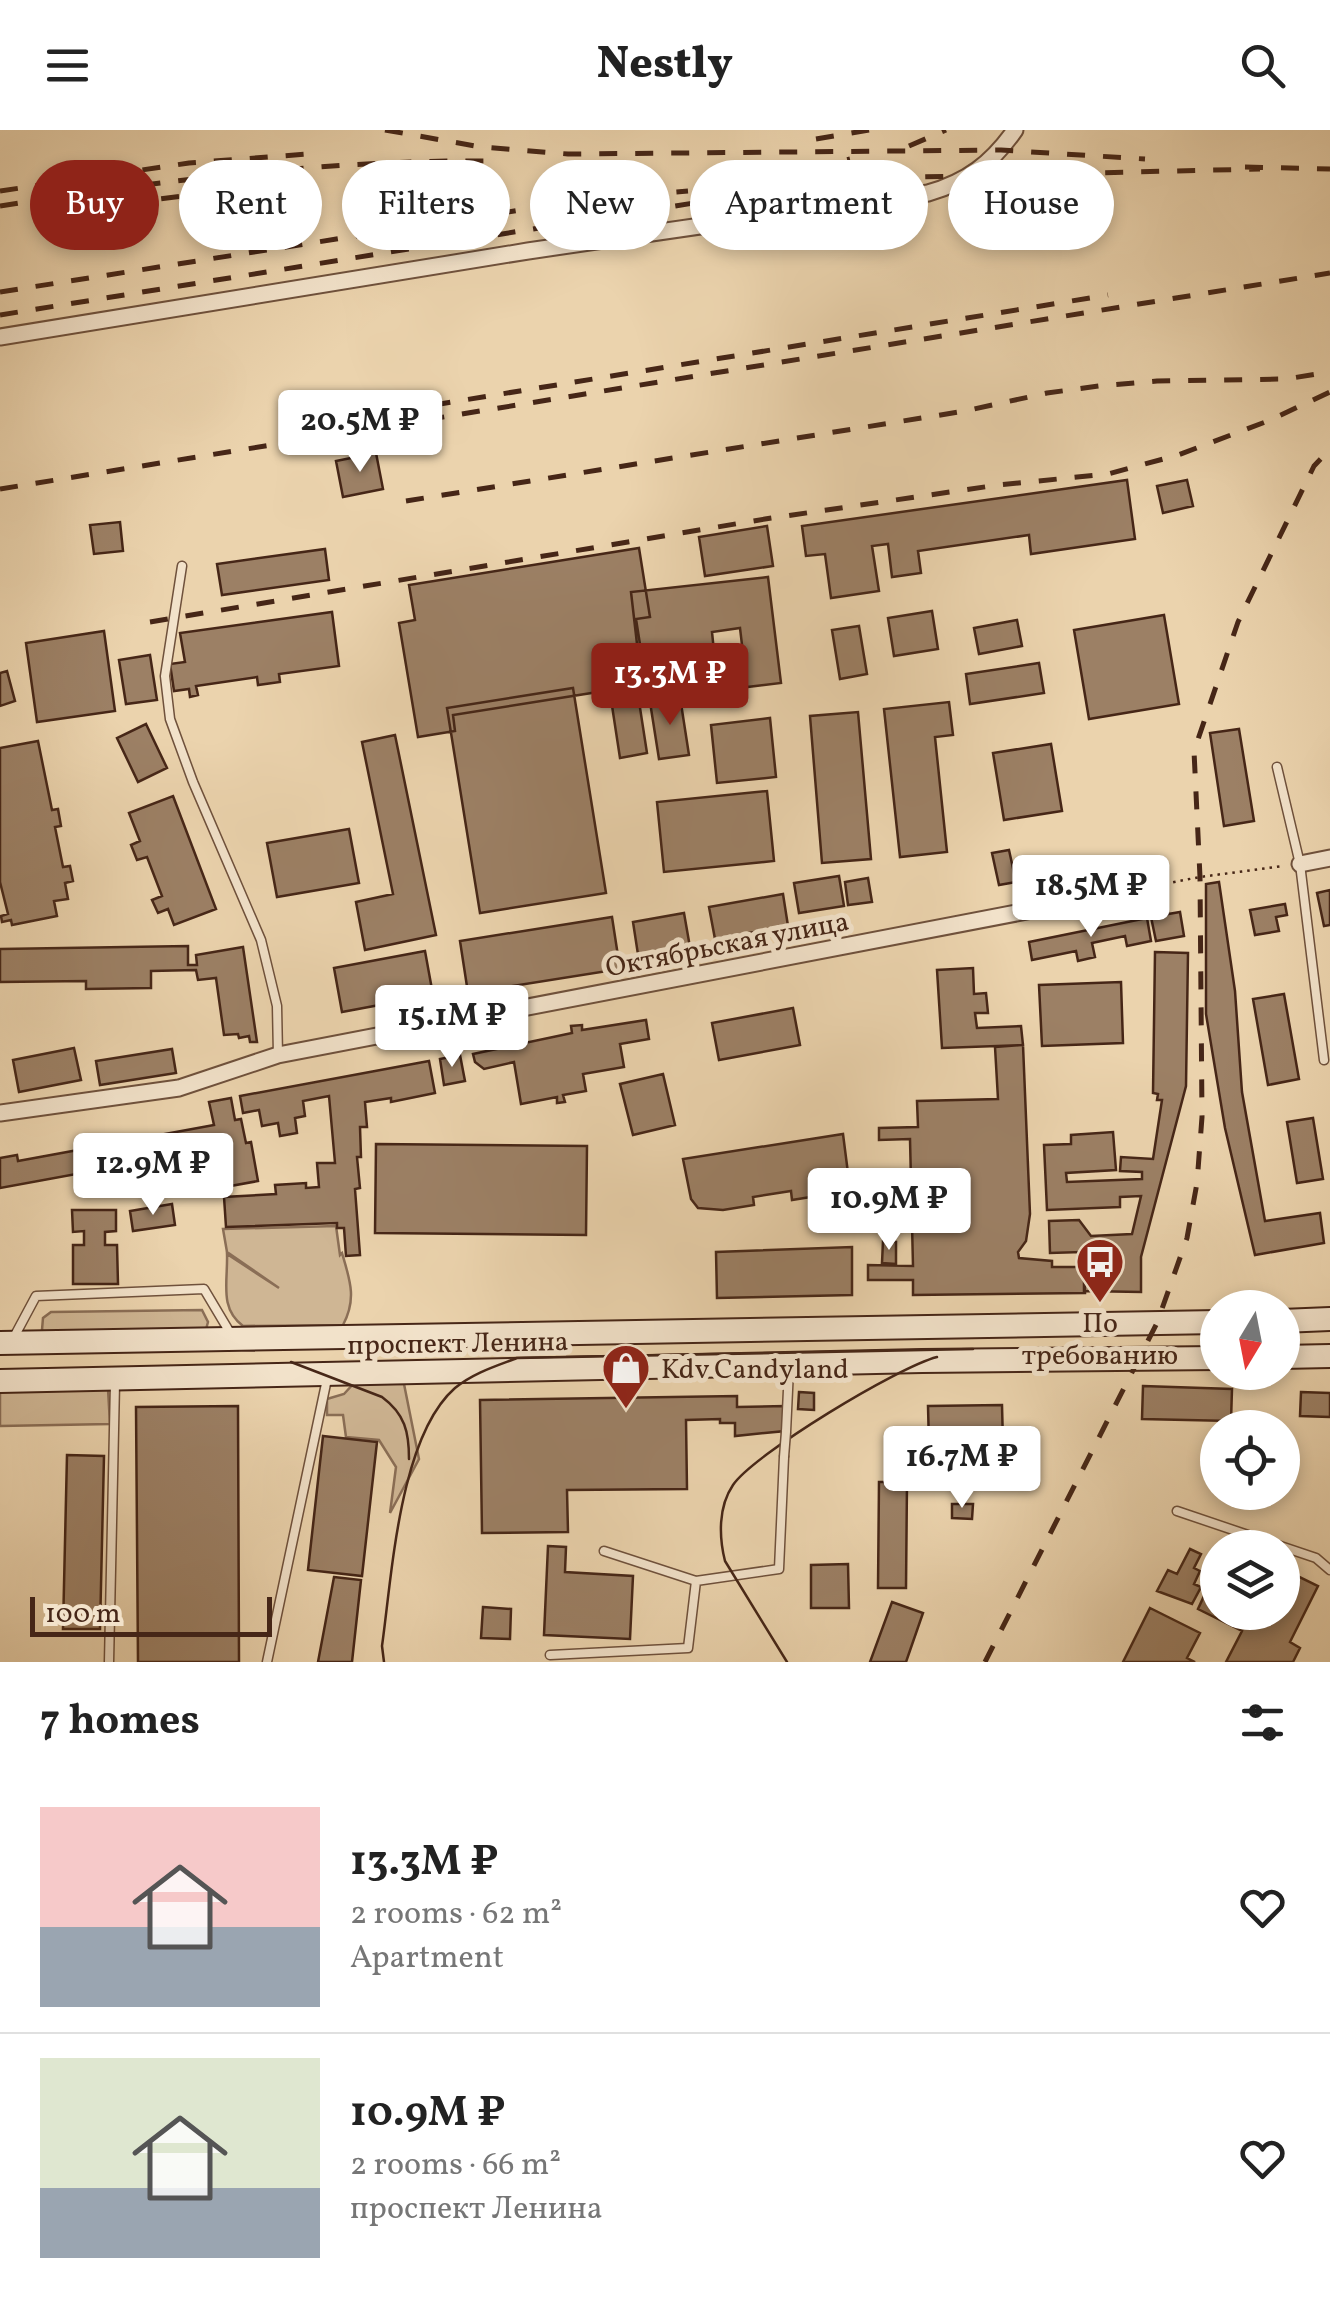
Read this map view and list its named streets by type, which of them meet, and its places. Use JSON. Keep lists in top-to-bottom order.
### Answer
{
  "streets": {
    "main road": ["проспект Ленина"],
    "street": ["Октябрьская улица"]
  },
  "places": {
    "bus stop": ["По требованию"],
    "shop": ["Kdv Candyland"]
  },
  "scale_bar": "100 m",
  "north": "bottom",
  "page": {
    "header": "Nestly",
    "chip": [
      "Buy",
      "Rent",
      "Filters",
      "New",
      "Apartment",
      "House"
    ],
    "price": [
      "20.5M ₽",
      "13.3M ₽",
      "18.5M ₽",
      "15.1M ₽",
      "12.9M ₽",
      "10.9M ₽",
      "16.7M ₽"
    ],
    "scale": "100 m",
    "heading": "7 homes",
    "list": [
      {
        "name": "13.3M ₽",
        "note": "2 rooms · 62 m² · Apartment"
      },
      {
        "name": "10.9M ₽",
        "note": "2 rooms · 66 m² · проспект Ленина"
      }
    ]
  }
}
